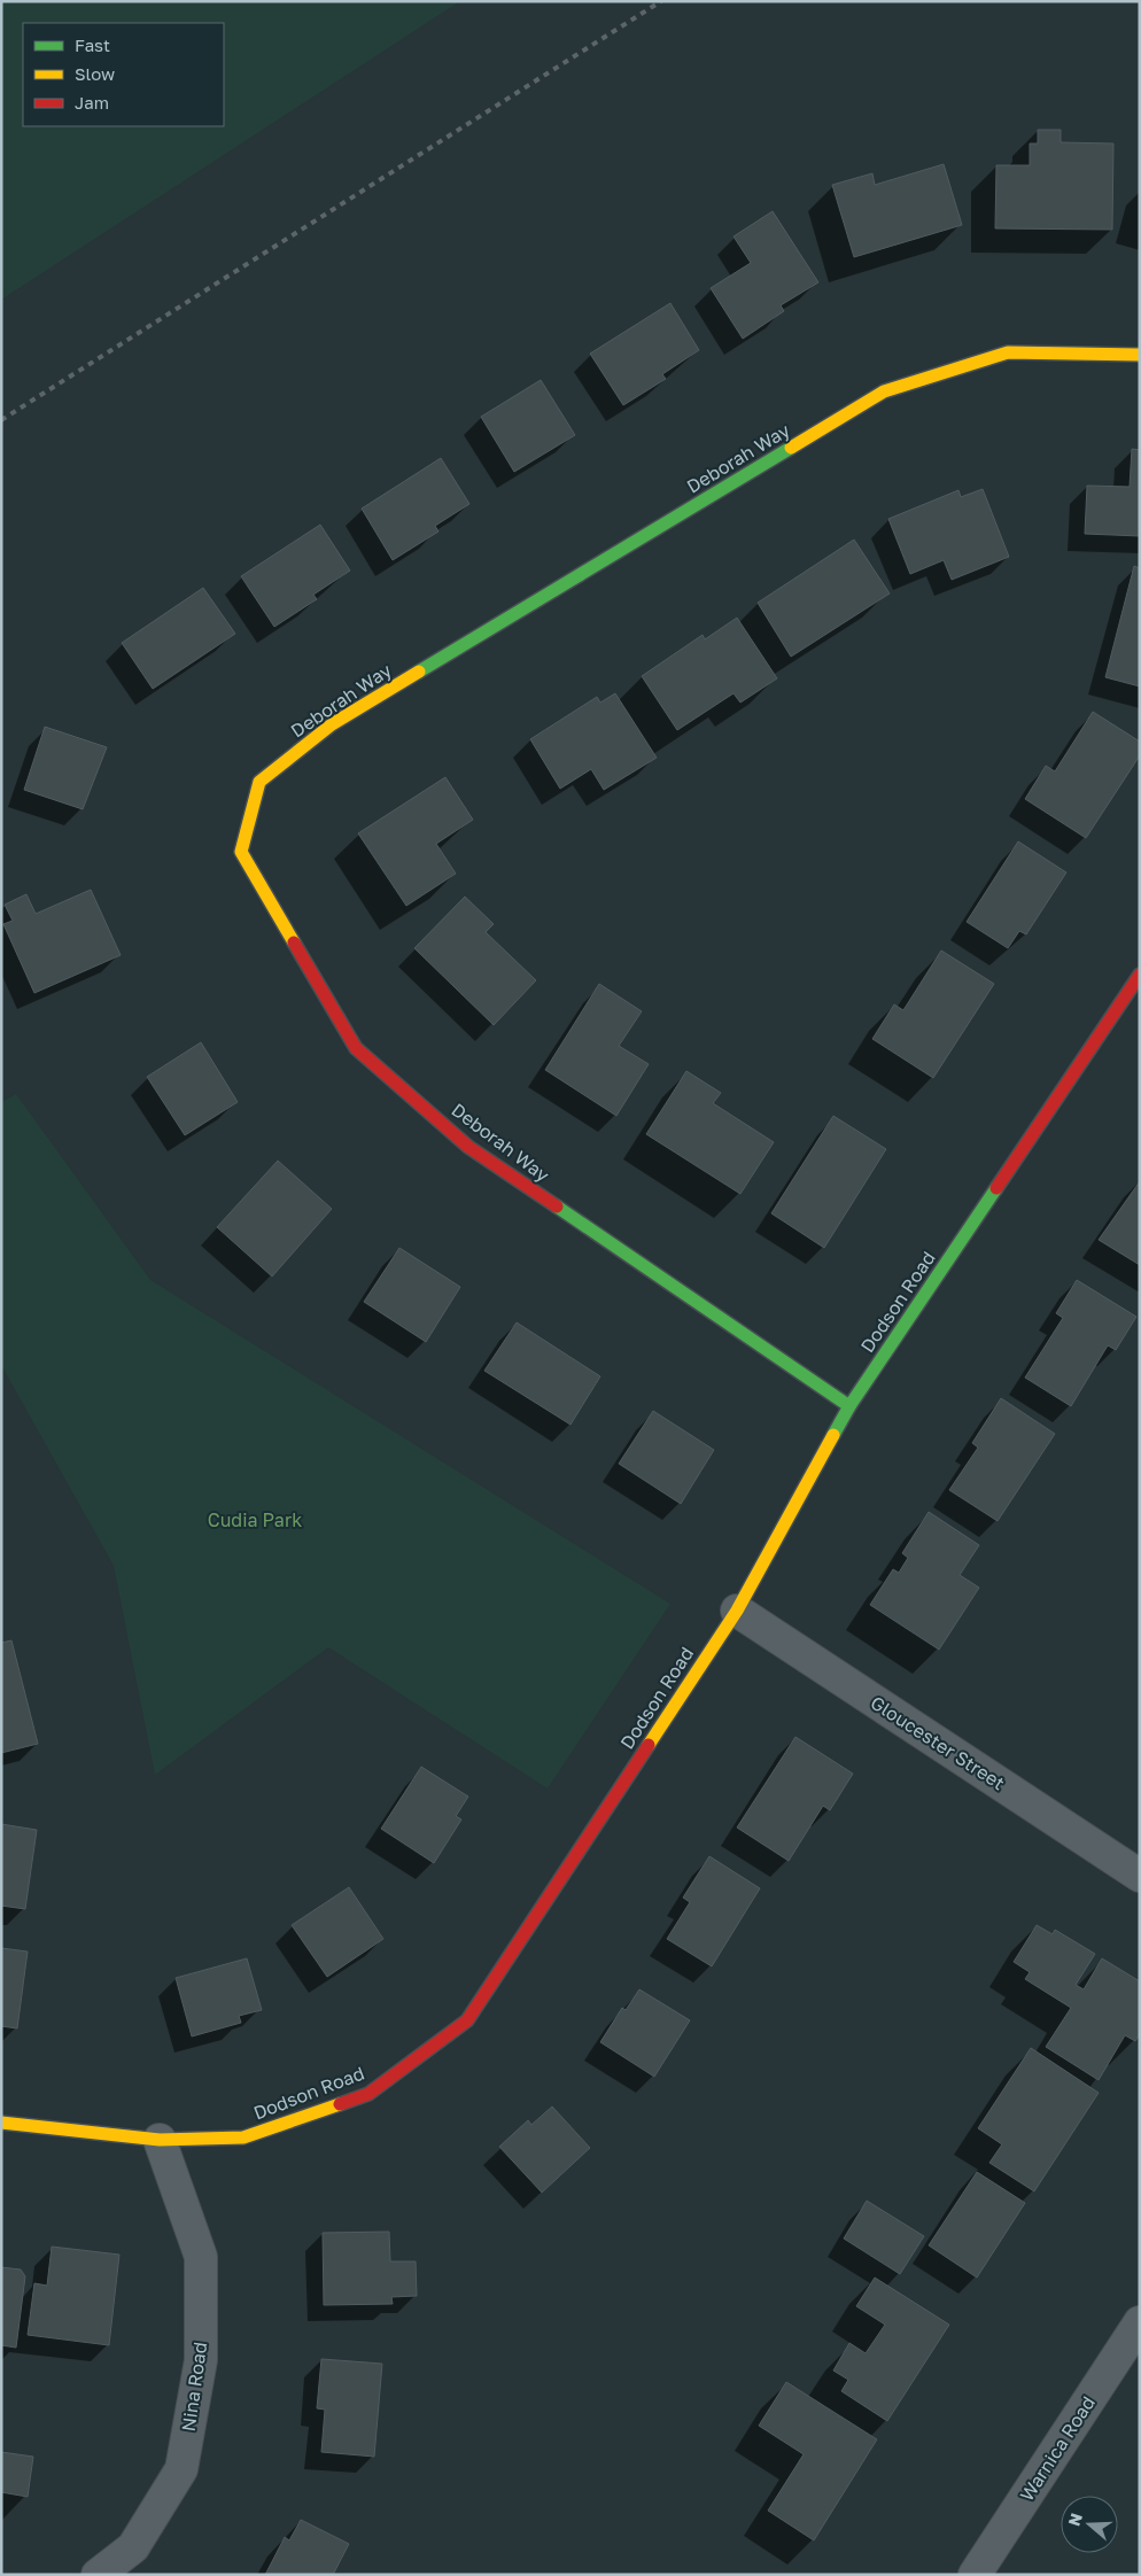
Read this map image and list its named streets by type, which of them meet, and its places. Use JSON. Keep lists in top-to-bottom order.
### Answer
{
  "streets": {
    "street": [
      "Deborah Way",
      "Dodson Road",
      "Gloucester Street",
      "Nina Road",
      "Warnica Road"
    ]
  },
  "crossings": [
    ["Deborah Way", "Dodson Road"],
    ["Dodson Road", "Gloucester Street"],
    ["Dodson Road", "Nina Road"]
  ],
  "parks": ["Cudia Park"],
  "legend": ["Fast", "Slow", "Jam"],
  "north": "left"
}
